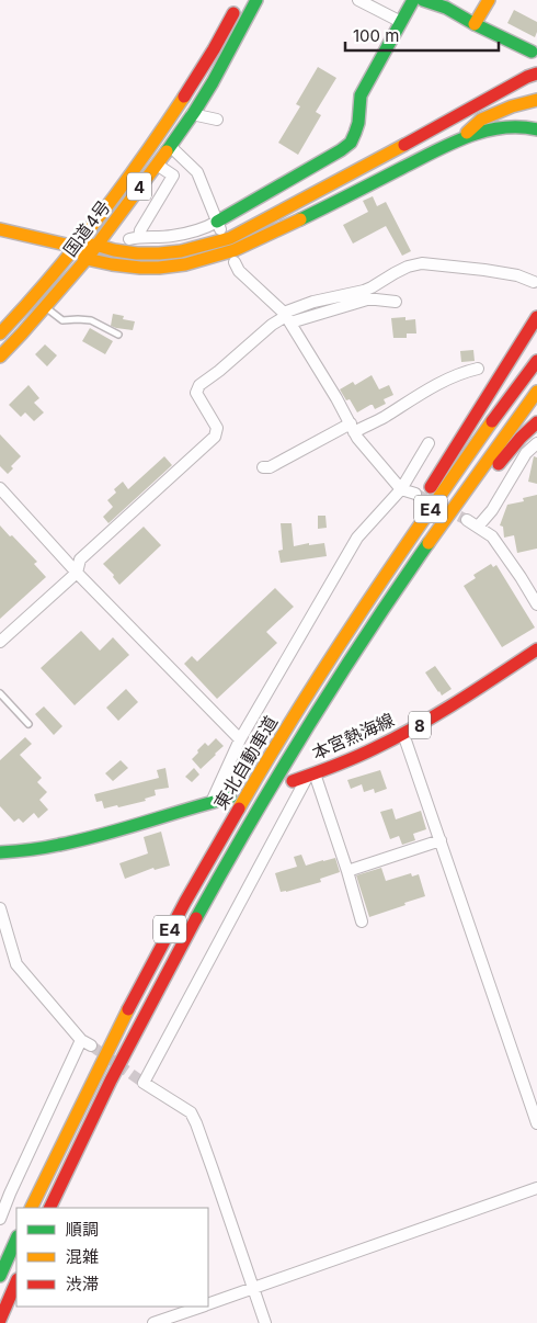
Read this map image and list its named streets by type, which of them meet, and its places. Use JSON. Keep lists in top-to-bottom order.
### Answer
{
  "streets": {
    "main road": [
      "4",
      "国道4号",
      "E4",
      "8",
      "本宮熱海線",
      "東北自動車道"
    ]
  },
  "legend": ["順調", "混雑", "渋滞"],
  "scale_bar": "100 m"
}
